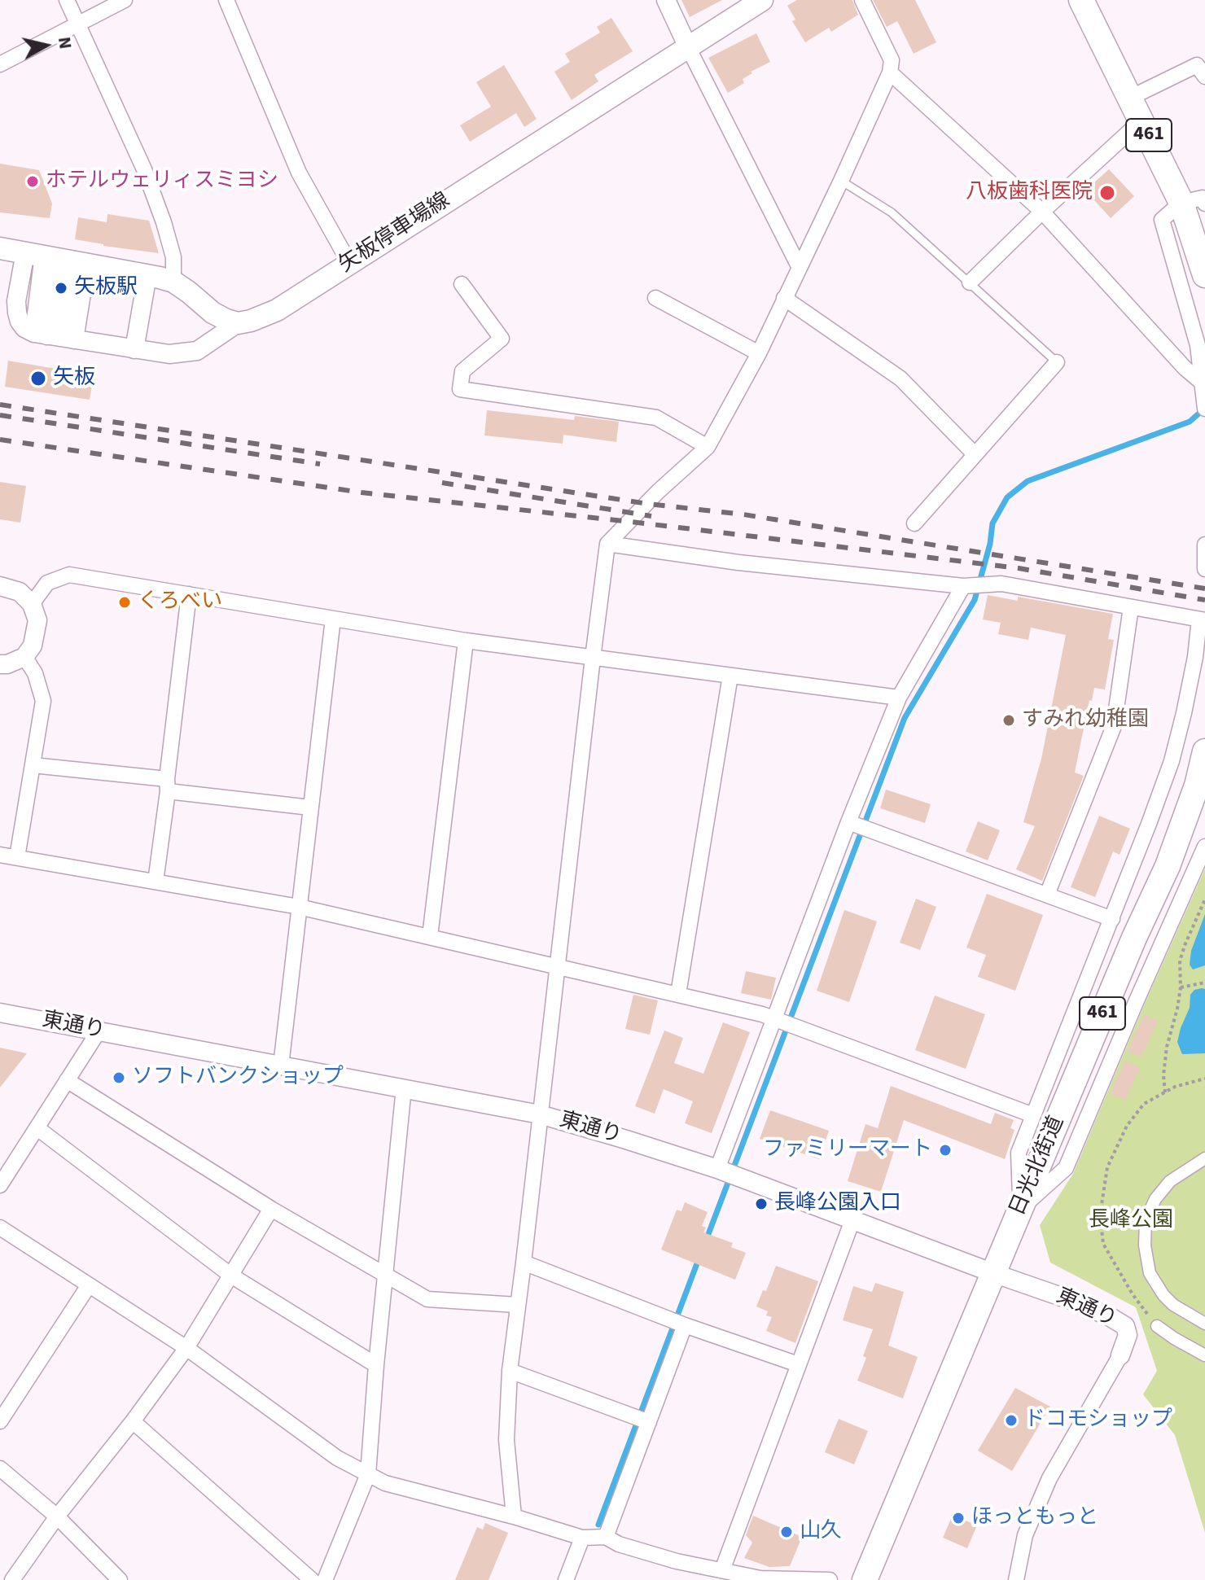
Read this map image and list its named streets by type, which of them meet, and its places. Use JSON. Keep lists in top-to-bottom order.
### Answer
{
  "streets": {
    "highway": ["461", "日光北街道"],
    "main road": ["矢板停車場線"],
    "street": ["東通り"]
  },
  "crossings": [
    ["東通り", "日光北街道"]
  ],
  "parks": ["長峰公園"],
  "places": [
    "ホテルウェリィスミヨシ",
    "八板歯科医院",
    "矢板駅",
    "矢板",
    "くろべい",
    "すみれ幼稚園",
    "ソフトバンクショップ",
    "ファミリーマート",
    "長峰公園入口",
    "ドコモショップ",
    "ほっともっと",
    "山久"
  ],
  "north": "right"
}
